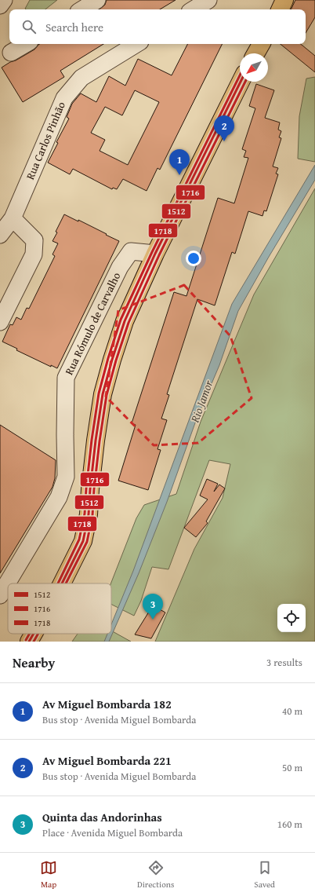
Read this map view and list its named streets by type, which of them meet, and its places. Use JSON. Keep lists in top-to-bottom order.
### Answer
{
  "streets": {
    "street": ["Rua Carlos Pinhão", "Rua Rómulo de Carvalho"]
  },
  "water": ["Rio Jamor"],
  "lines": ["transit line 1718", "transit line 1512", "transit line 1716"],
  "legend": ["1512", "1716", "1718"],
  "north": "bottom left",
  "page": {
    "search": "Search here",
    "pins": ["2", "1", "3"],
    "heading": ["Nearby", "3 results"],
    "list": [
      {
        "mark": "1",
        "name": "Av Miguel Bombarda 182",
        "note": "Bus stop · Avenida Miguel Bombarda",
        "value": "40 m"
      },
      {
        "mark": "2",
        "name": "Av Miguel Bombarda 221",
        "note": "Bus stop · Avenida Miguel Bombarda",
        "value": "50 m"
      },
      {
        "mark": "3",
        "name": "Quinta das Andorinhas",
        "note": "Place · Avenida Miguel Bombarda",
        "value": "160 m"
      }
    ],
    "nav": ["Map", "Directions", "Saved"]
  }
}
